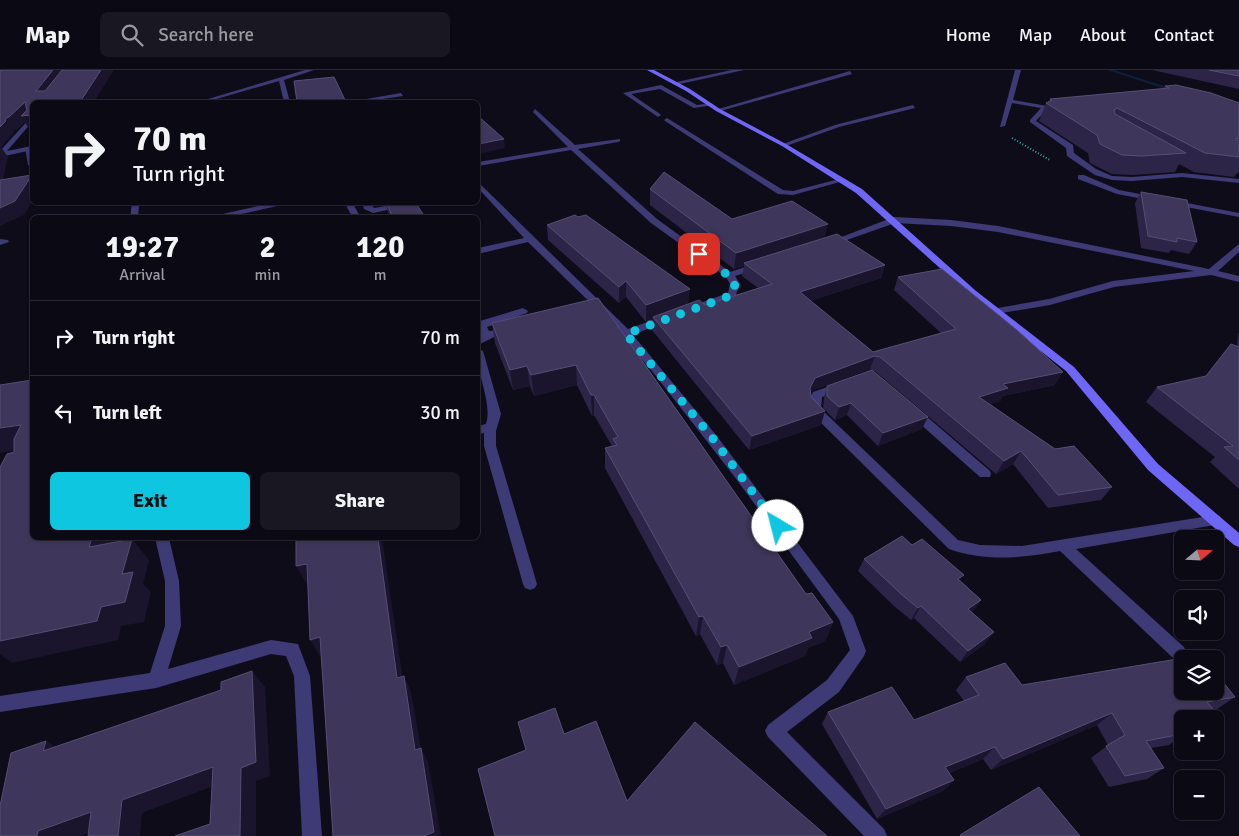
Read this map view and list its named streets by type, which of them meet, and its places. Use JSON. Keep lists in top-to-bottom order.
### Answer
{
  "north": "right",
  "page": {
    "header": "Map",
    "search": "Search here",
    "nav": [
      "Home",
      "Map",
      "About",
      "Contact"
    ],
    "turn": ["70 m", "Turn right"],
    "eta": [
      "19:27",
      "Arrival",
      "2",
      "min",
      "120",
      "m"
    ],
    "list": [
      {
        "name": "Turn right",
        "value": "70 m"
      },
      {
        "name": "Turn left",
        "value": "30 m"
      }
    ],
    "buttons": ["Exit", "Share"],
    "map_buttons": ["+", "−"]
  }
}
